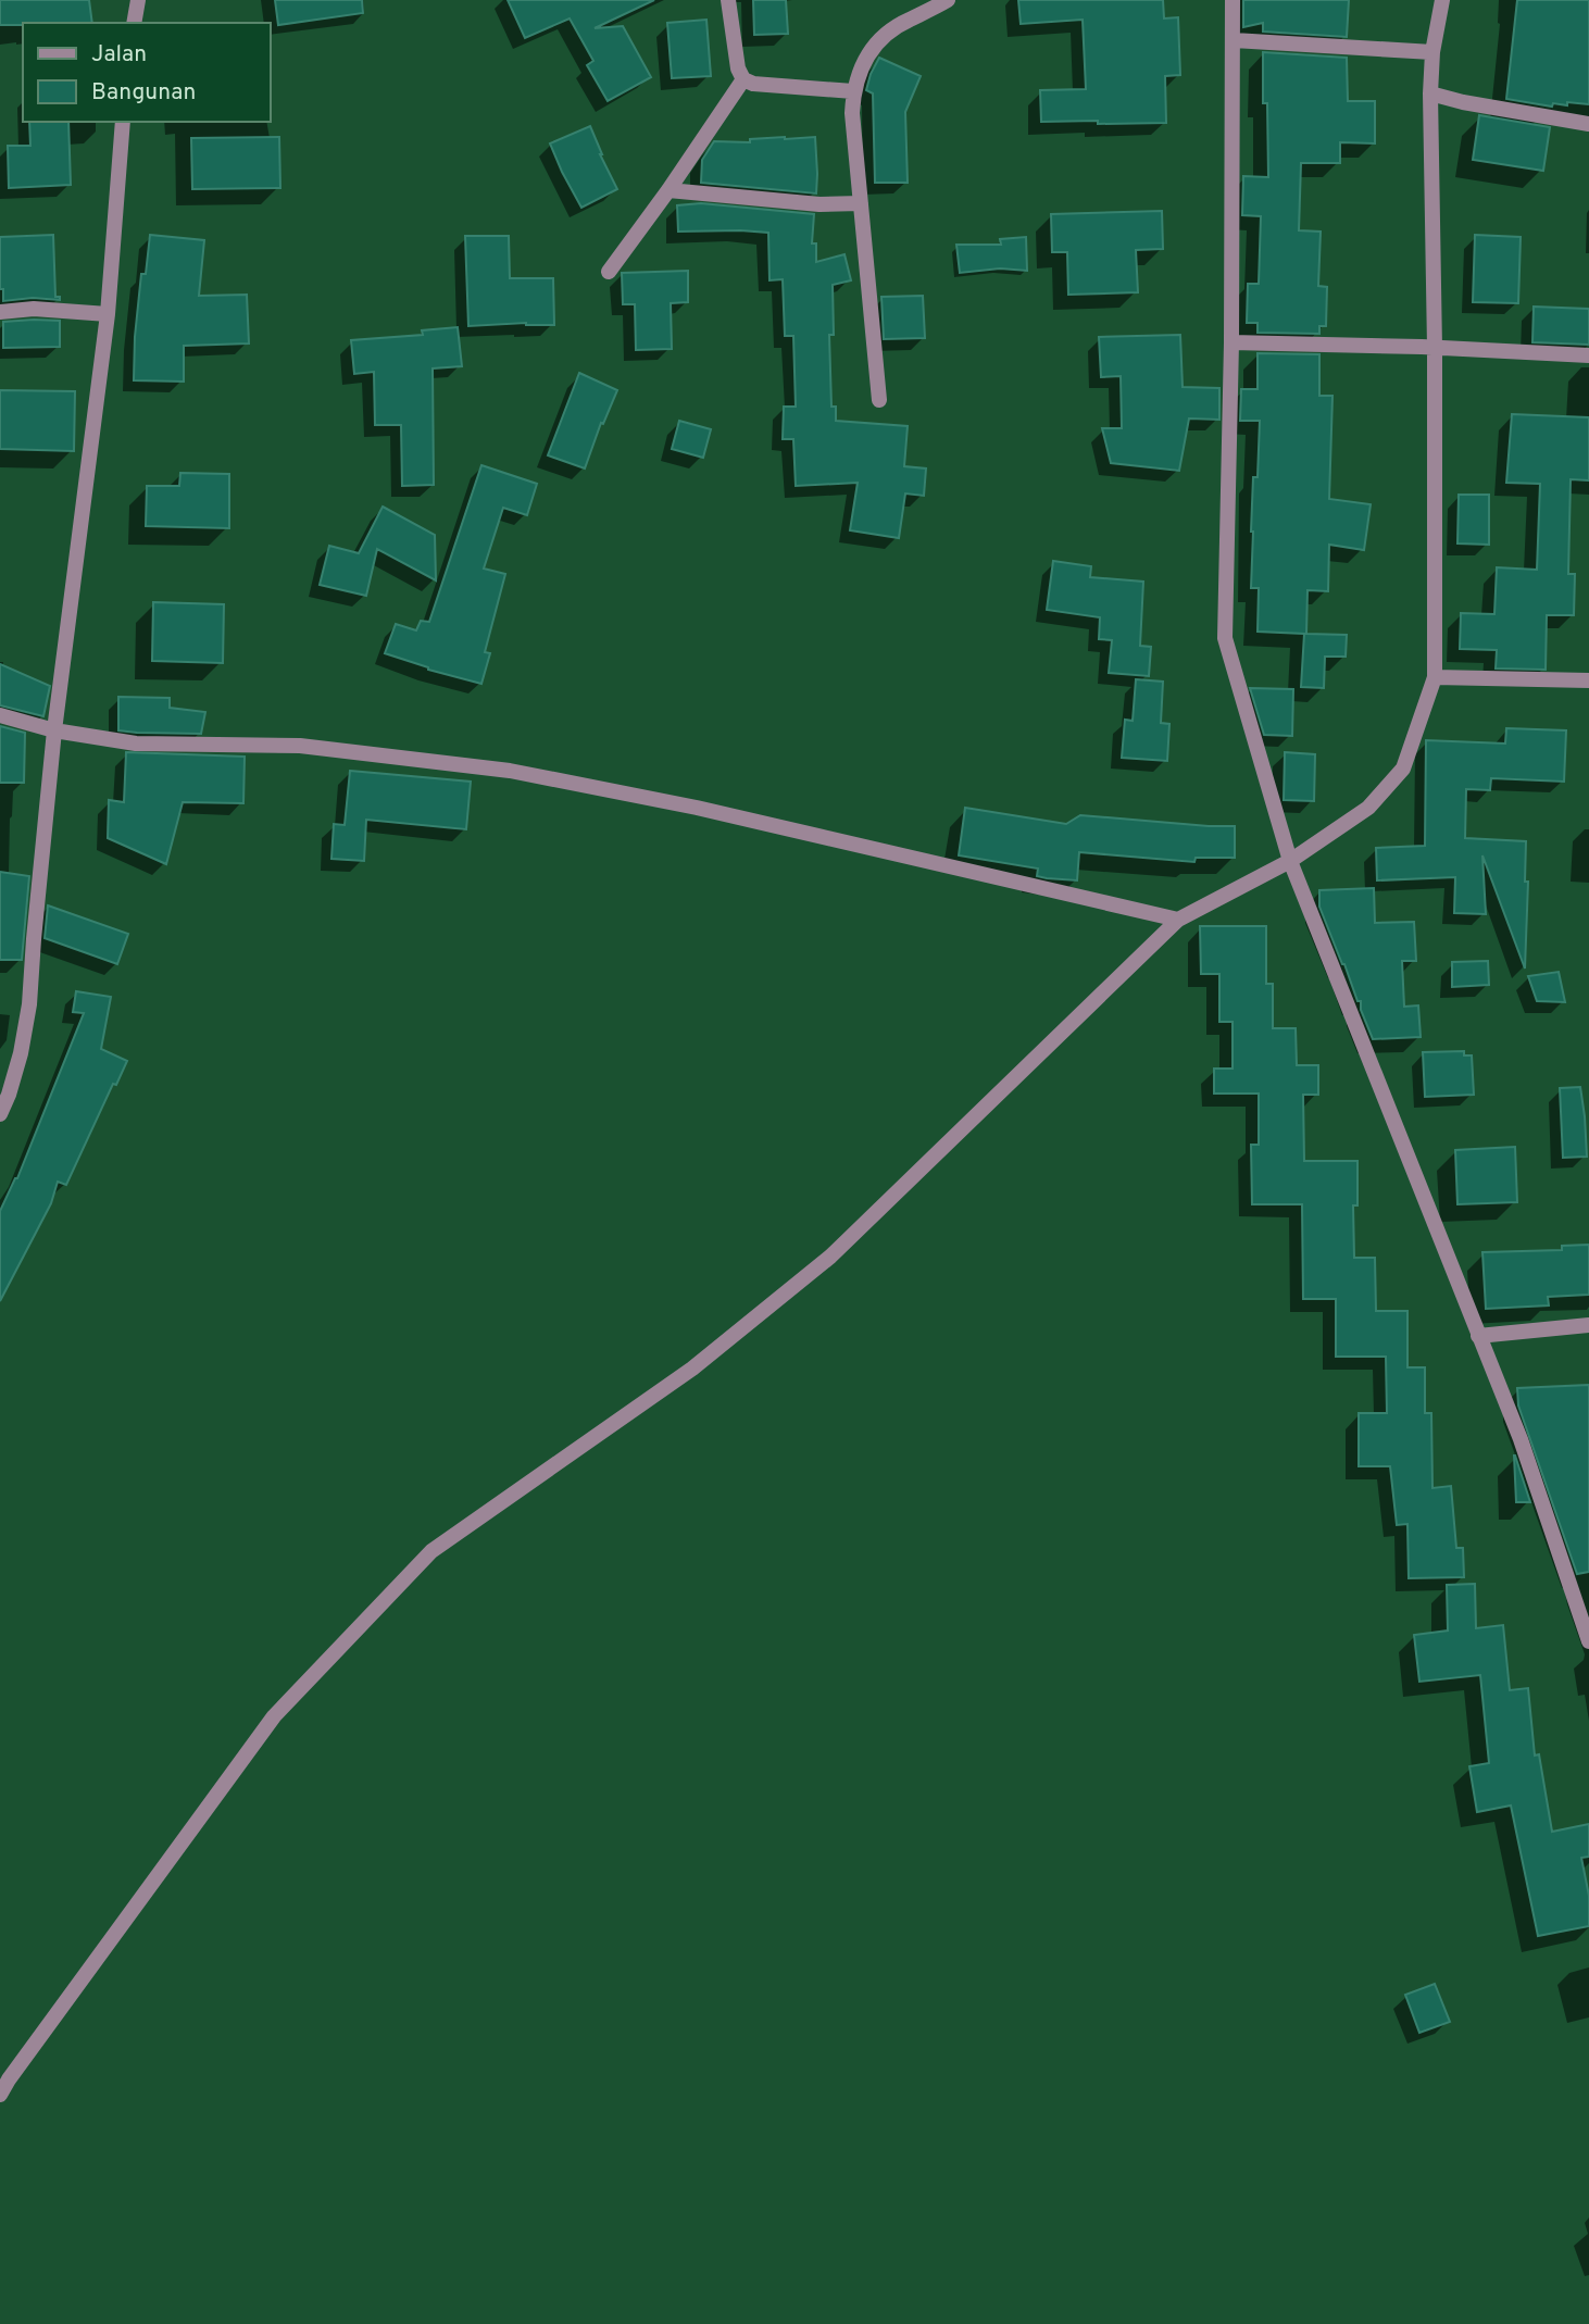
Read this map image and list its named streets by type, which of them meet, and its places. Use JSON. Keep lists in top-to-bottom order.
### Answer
{
  "legend": ["Jalan", "Bangunan"]
}
